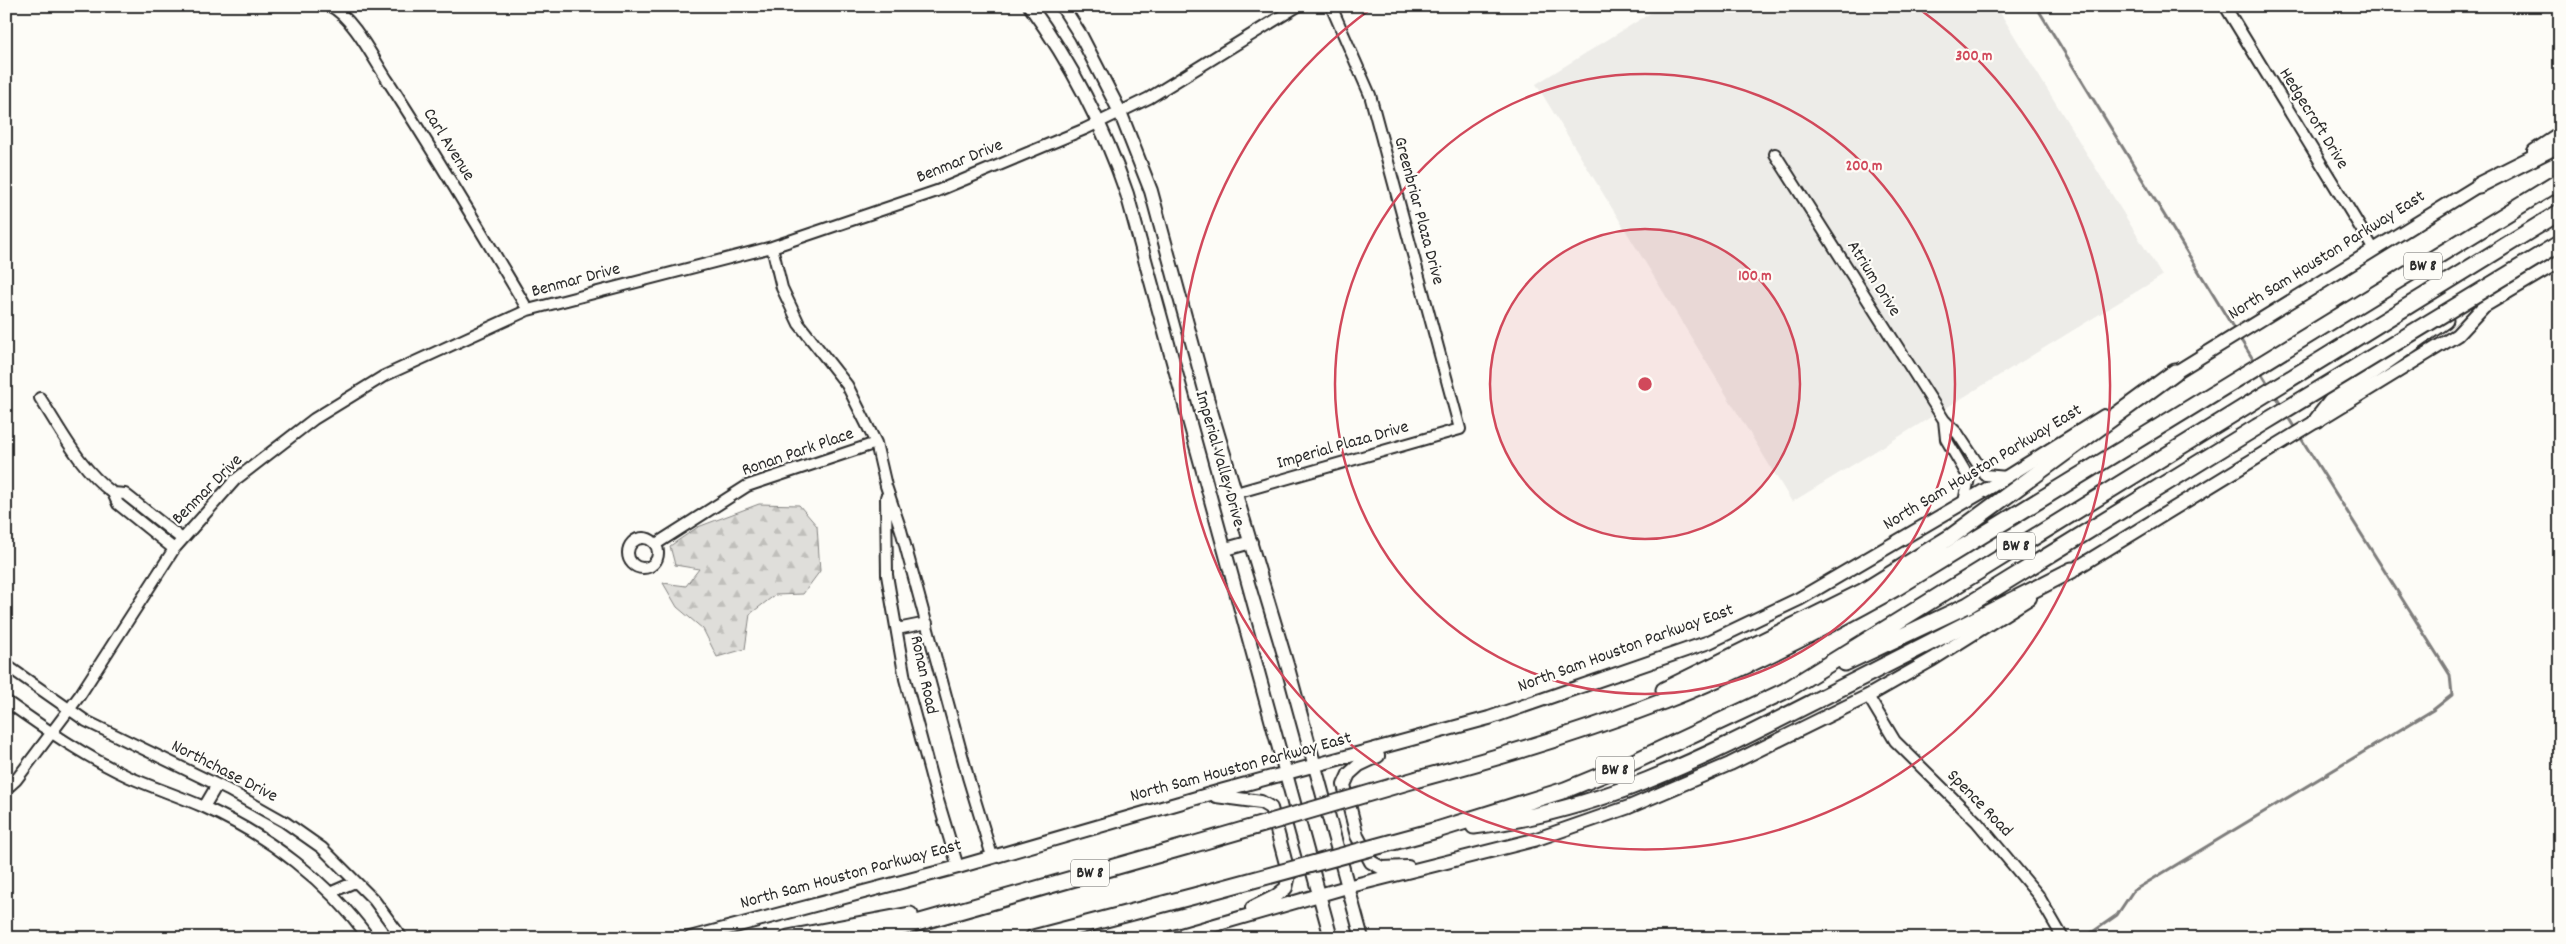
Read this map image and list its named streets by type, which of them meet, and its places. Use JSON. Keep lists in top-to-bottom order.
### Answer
{
  "streets": {
    "highway": ["BW 8"],
    "main road": ["North Sam Houston Parkway East", "Imperial Valley Drive"],
    "street": [
      "Hedgecroft Drive",
      "Carl Avenue",
      "Benmar Drive",
      "Greenbriar Plaza Drive",
      "Atrium Drive",
      "Imperial Plaza Drive",
      "Ronan Park Place",
      "Ronan Road",
      "Northchase Drive",
      "Spence Road"
    ]
  },
  "crossings": [
    ["Hedgecroft Drive", "North Sam Houston Parkway East"],
    ["Carl Avenue", "Benmar Drive"],
    ["Benmar Drive", "Imperial Valley Drive"],
    ["Benmar Drive", "Ronan Road"],
    ["Benmar Drive", "Northchase Drive"],
    ["Greenbriar Plaza Drive", "Imperial Plaza Drive"],
    ["North Sam Houston Parkway East", "Atrium Drive"],
    ["North Sam Houston Parkway East", "Imperial Valley Drive"],
    ["North Sam Houston Parkway East", "Ronan Road"],
    ["Imperial Plaza Drive", "Imperial Valley Drive"],
    ["Ronan Park Place", "Ronan Road"]
  ],
  "rings": ["300 m", "200 m", "100 m"]
}
